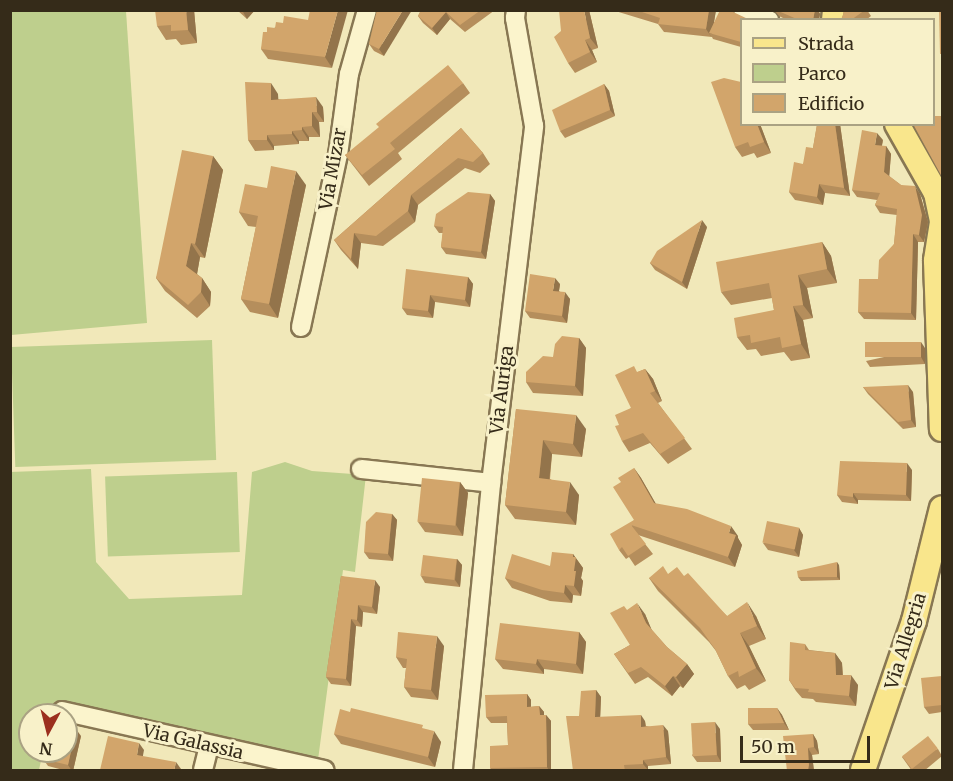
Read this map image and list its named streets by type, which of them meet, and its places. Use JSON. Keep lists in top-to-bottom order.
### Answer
{
  "streets": {
    "main road": ["Via Allegria"],
    "street": ["Via Mizar", "Via Auriga", "Via Galassia"]
  },
  "legend": ["Strada", "Parco", "Edificio"],
  "scale_bar": "50 m",
  "north": "bottom"
}
